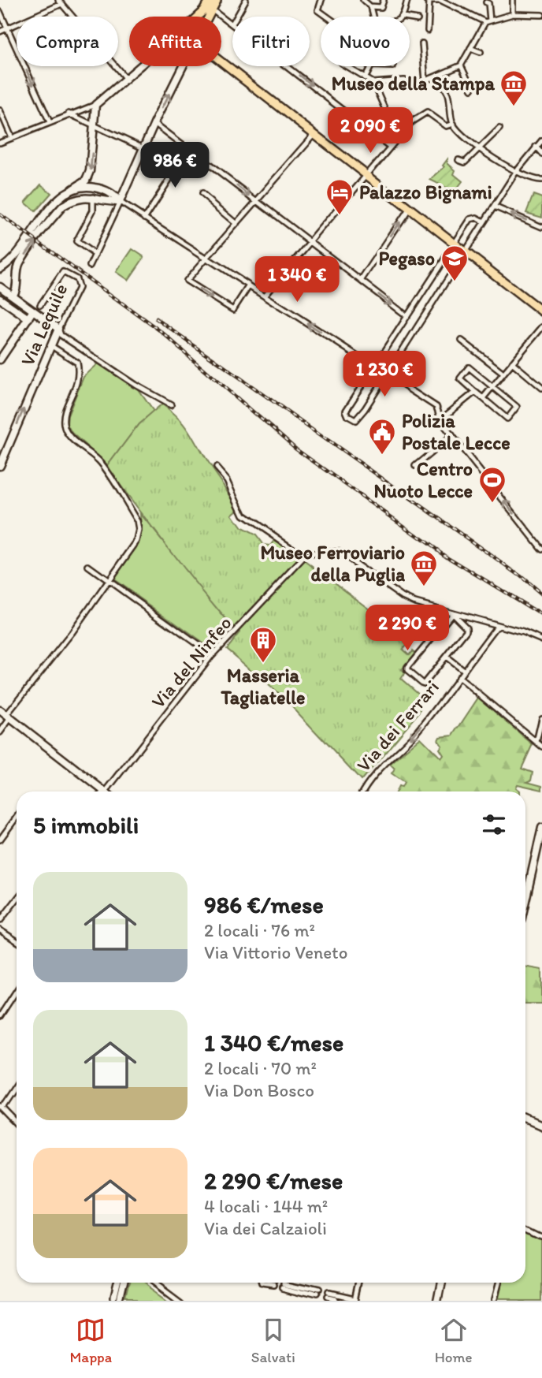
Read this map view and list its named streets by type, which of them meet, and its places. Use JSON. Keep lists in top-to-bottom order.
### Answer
{
  "streets": {
    "main road": ["Via Lequile"],
    "street": ["Via del Ninfeo", "Via dei Ferrari"]
  },
  "one_way": ["Via Lequile", "Via dei Ferrari"],
  "places": {
    "museum": ["Museo della Stampa", "Museo Ferroviario della Puglia"],
    "hotel": ["Palazzo Bignami"],
    "school or university": ["Pegaso"],
    "public building": ["Polizia Postale Lecce"],
    "sports": ["Centro Nuoto Lecce"],
    "building": ["Masseria Tagliatelle"]
  },
  "page": {
    "chip": [
      "Compra",
      "Affitta",
      "Filtri",
      "Nuovo"
    ],
    "price": [
      "2 090 €",
      "986 €",
      "1 340 €",
      "1 230 €",
      "2 290 €"
    ],
    "heading": "5 immobili",
    "list": [
      {
        "name": "986 €/mese",
        "note": "2 locali · 76 m² · Via Vittorio Veneto"
      },
      {
        "name": "1 340 €/mese",
        "note": "2 locali · 70 m² · Via Don Bosco"
      },
      {
        "name": "2 290 €/mese",
        "note": "4 locali · 144 m² · Via dei Calzaioli"
      }
    ],
    "tabs": ["Mappa", "Salvati", "Home"]
  }
}
